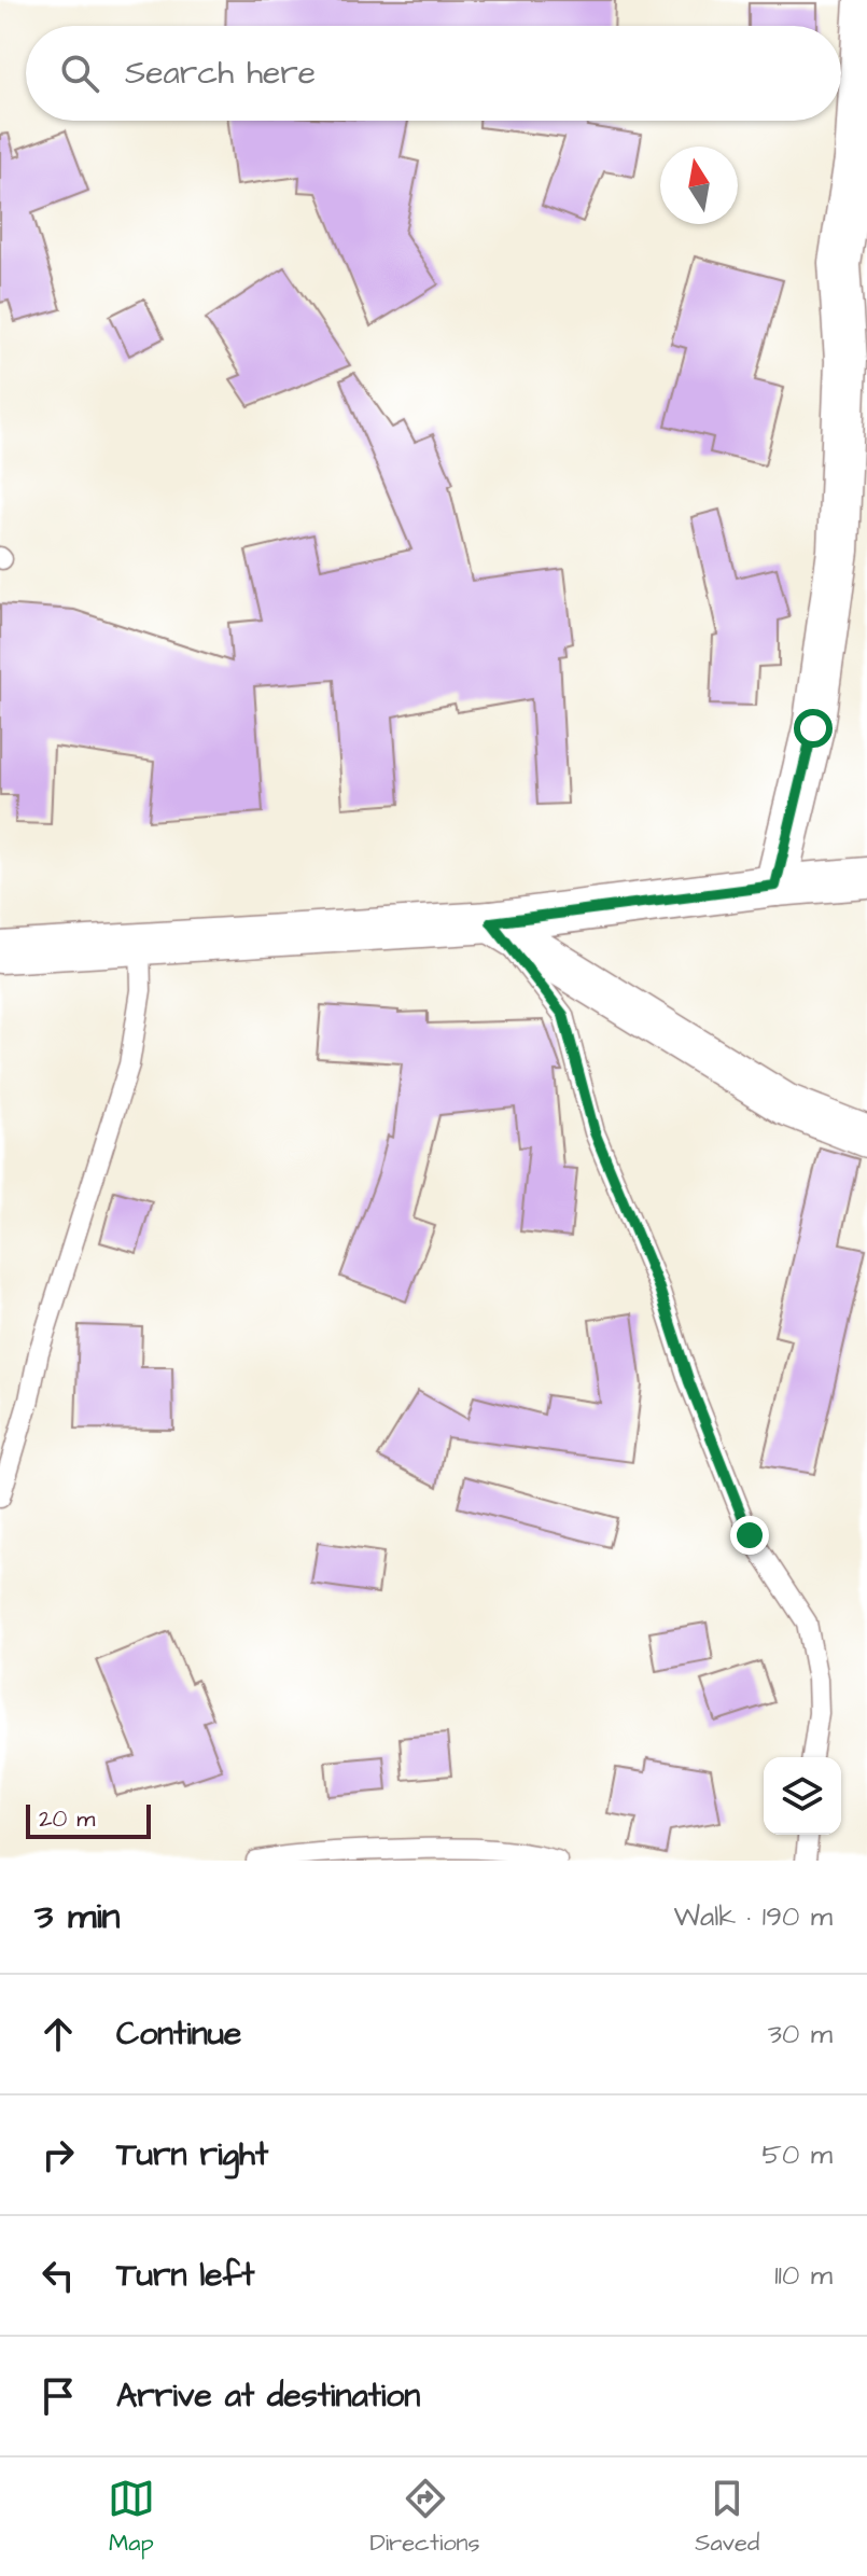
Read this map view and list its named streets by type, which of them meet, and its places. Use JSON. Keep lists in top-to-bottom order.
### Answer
{
  "scale_bar": "20 m",
  "north": "top",
  "page": {
    "search": "Search here",
    "scale": "20 m",
    "heading": ["3 min", "Walk · 190 m"],
    "list": [
      ["Continue", "30 m"],
      ["Turn right", "50 m"],
      ["Turn left", "110 m"],
      "Arrive at destination"
    ],
    "nav": ["Map", "Directions", "Saved"]
  }
}
